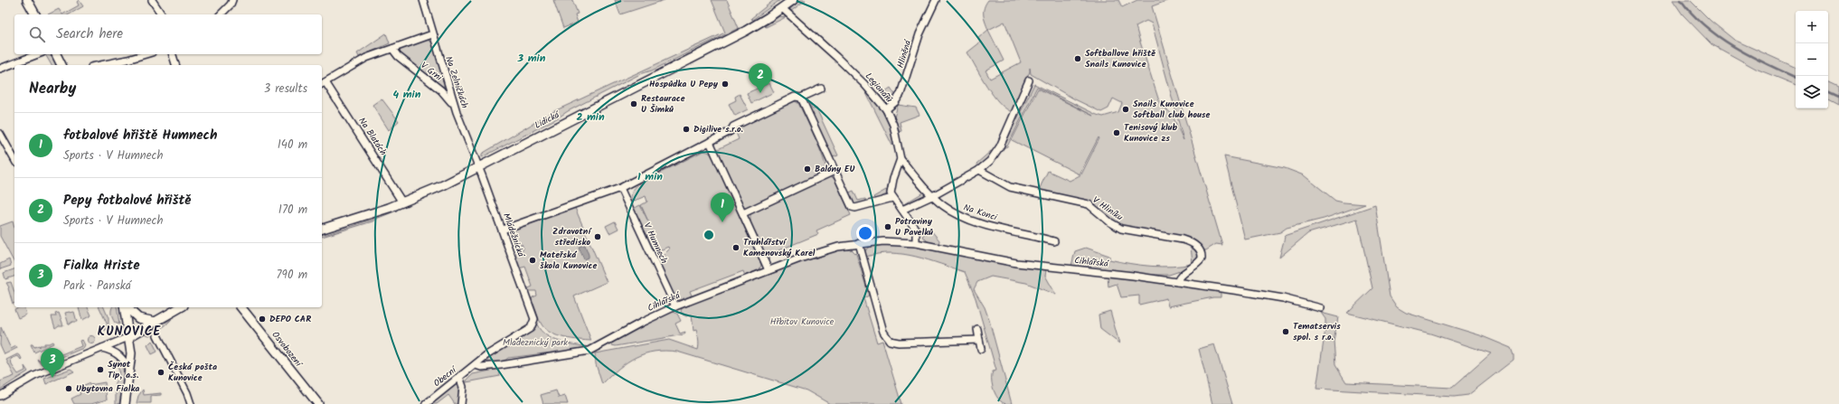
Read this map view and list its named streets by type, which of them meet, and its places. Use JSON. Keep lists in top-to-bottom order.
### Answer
{
  "streets": {
    "main road": ["Lidická", "Osvobození"],
    "street": [
      "Hliněná",
      "V Grni",
      "Na Zelničkách",
      "Legionářů",
      "Na Blatách",
      "V Hliníku",
      "Na Konci",
      "Mládežnická",
      "V Humnech",
      "Cihlářská",
      "Obecní"
    ]
  },
  "crossings": [
    ["Hliněná", "Legionářů"],
    ["V Grni", "Na Zelničkách"],
    ["Na Zelničkách", "Lidická"],
    ["Na Zelničkách", "Mládežnická"],
    ["Legionářů", "Lidická"],
    ["Legionářů", "Na Konci"],
    ["Lidická", "Na Blatách"],
    ["Lidická", "Mládežnická"],
    ["V Hliníku", "Cihlářská"],
    ["Mládežnická", "Cihlářská"],
    ["Mládežnická", "Obecní"],
    ["V Humnech", "Cihlářská"],
    ["Cihlářská", "Obecní"]
  ],
  "districts": ["KUNOVICE"],
  "parks": ["Hřbitov Kunovice", "Mladeznický park"],
  "places": [
    "Softballove hřiště Snails Kunovice",
    "Hospůdka U Pepy",
    "Restaurace U Šimků",
    "Snails Kunovice Softball club house",
    "Digilive s.r.o.",
    "Tenisový klub Kunovice zs",
    "Balóny EU",
    "Potraviny U Pavelků",
    "Zdravotní středisko",
    "Truhlářství Kamenovský Karel",
    "Mateřská škola Kunovice",
    "DEPO CAR",
    "Tematservis spol. s r.o.",
    "Synot Tip, a.s.",
    "Česká pošta Kunovice",
    "Ubytovna Fialka"
  ],
  "page": {
    "map_buttons": ["+", "−"],
    "search": "Search here",
    "pins": ["2", "1", "3"],
    "heading": ["Nearby", "3 results"],
    "list": [
      {
        "mark": "1",
        "name": "fotbalové hřiště Humnech",
        "note": "Sports · V Humnech",
        "value": "140 m"
      },
      {
        "mark": "2",
        "name": "Pepy fotbalové hřiště",
        "note": "Sports · V Humnech",
        "value": "170 m"
      },
      {
        "mark": "3",
        "name": "Fialka Hriste",
        "note": "Park · Panská",
        "value": "790 m"
      }
    ]
  },
  "rings": [
    "3 min",
    "4 min",
    "2 min",
    "1 min"
  ]
}
